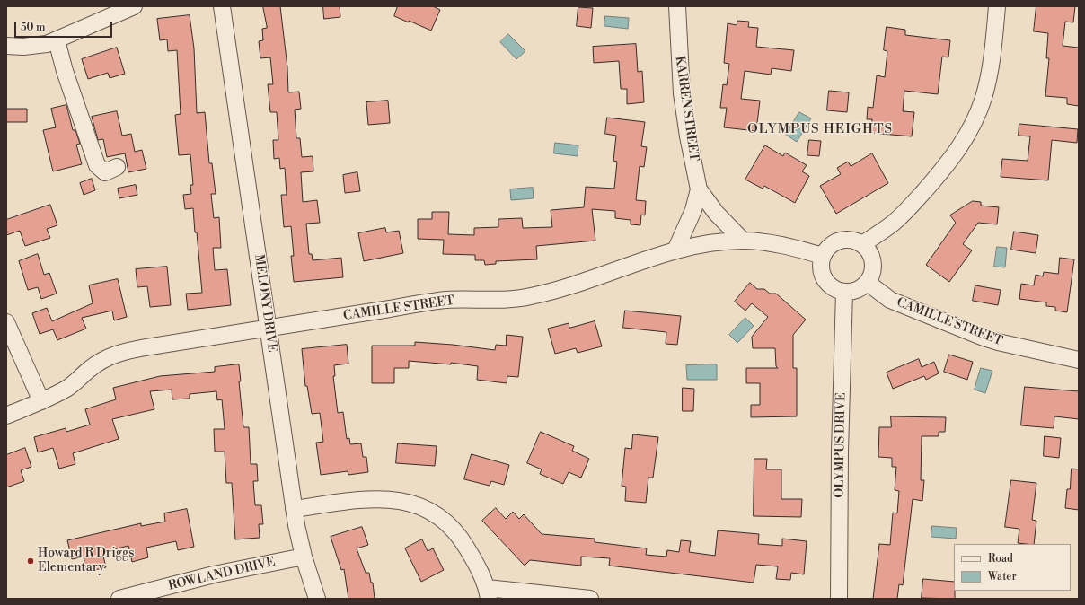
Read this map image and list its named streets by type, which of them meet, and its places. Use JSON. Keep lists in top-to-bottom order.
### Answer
{
  "streets": {
    "street": [
      "KARREN STREET",
      "MELONY DRIVE",
      "CAMILLE STREET",
      "OLYMPUS DRIVE",
      "ROWLAND DRIVE"
    ]
  },
  "crossings": [
    ["KARREN STREET", "CAMILLE STREET"],
    ["MELONY DRIVE", "CAMILLE STREET"],
    ["MELONY DRIVE", "ROWLAND DRIVE"],
    ["CAMILLE STREET", "OLYMPUS DRIVE"]
  ],
  "districts": ["OLYMPUS HEIGHTS"],
  "places": ["Howard R Driggs Elementary"],
  "legend": ["Road", "Water"],
  "scale_bar": "50 m"
}
